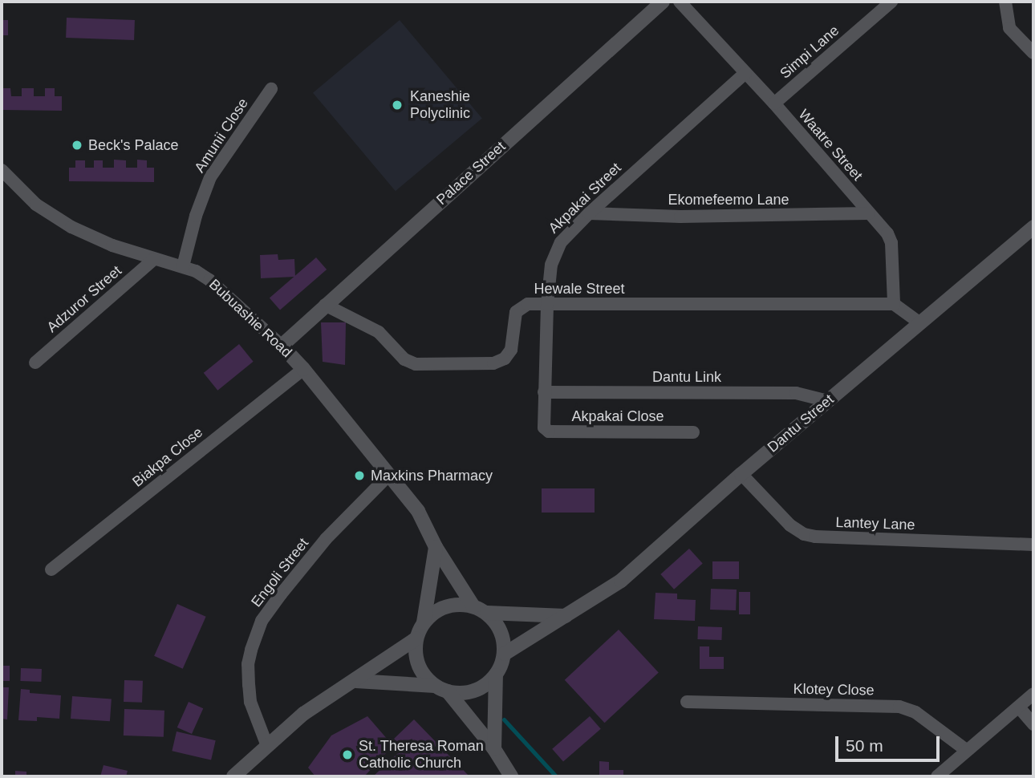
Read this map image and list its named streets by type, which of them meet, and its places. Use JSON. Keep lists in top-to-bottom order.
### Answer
{
  "streets": {
    "street": [
      "Simpi Lane",
      "Amunii Close",
      "Waatre Street",
      "Palace Street",
      "Akpakai Street",
      "Ekomefeemo Lane",
      "Hewale Street",
      "Adzuror Street",
      "Bubuashie Road",
      "Dantu Link",
      "Akpakai Close",
      "Dantu Street",
      "Biakpa Close",
      "Lantey Lane",
      "Engoli Street",
      "Klotey Close"
    ]
  },
  "crossings": [
    ["Simpi Lane", "Waatre Street"],
    ["Amunii Close", "Bubuashie Road"],
    ["Waatre Street", "Akpakai Street"],
    ["Waatre Street", "Ekomefeemo Lane"],
    ["Waatre Street", "Hewale Street"],
    ["Palace Street", "Hewale Street"],
    ["Palace Street", "Bubuashie Road"],
    ["Akpakai Street", "Ekomefeemo Lane"],
    ["Akpakai Street", "Hewale Street"],
    ["Akpakai Street", "Dantu Link"],
    ["Akpakai Street", "Akpakai Close"],
    ["Adzuror Street", "Bubuashie Road"],
    ["Bubuashie Road", "Dantu Street"],
    ["Bubuashie Road", "Biakpa Close"],
    ["Bubuashie Road", "Engoli Street"],
    ["Dantu Link", "Dantu Street"],
    ["Dantu Street", "Lantey Lane"]
  ],
  "places": [
    "Kaneshie Polyclinic",
    "Beck's Palace",
    "Maxkins Pharmacy",
    "St. Theresa Roman Catholic Church"
  ],
  "scale_bar": "50 m"
}
